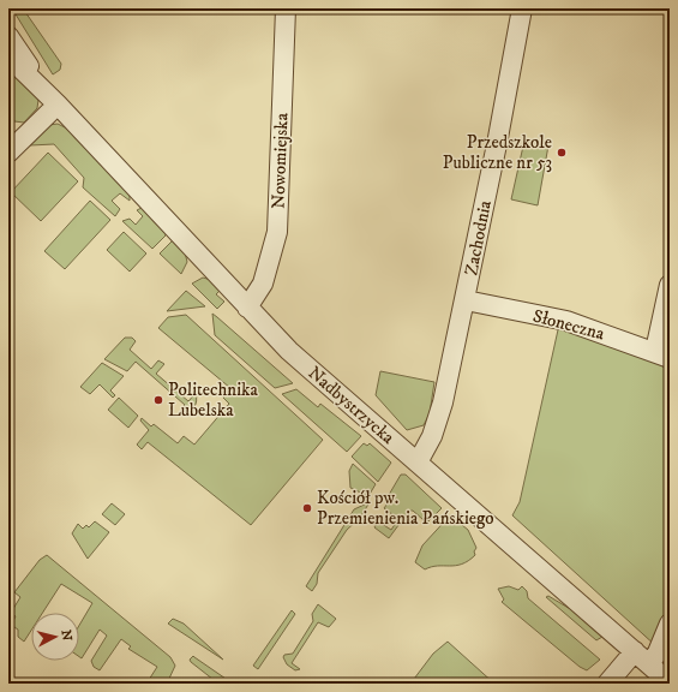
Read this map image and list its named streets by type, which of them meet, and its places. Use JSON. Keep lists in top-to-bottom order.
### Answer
{
  "streets": {
    "street": [
      "Nowomiejska",
      "Zachodnia",
      "Słoneczna",
      "Nadbystrzycka"
    ]
  },
  "crossings": [
    ["Nowomiejska", "Nadbystrzycka"],
    ["Zachodnia", "Słoneczna"],
    ["Zachodnia", "Nadbystrzycka"]
  ],
  "places": ["Przedszkole Publiczne nr 53", "Politechnika Lubelska", "Kościół pw. Przemienienia Pańskiego"],
  "north": "right"
}
